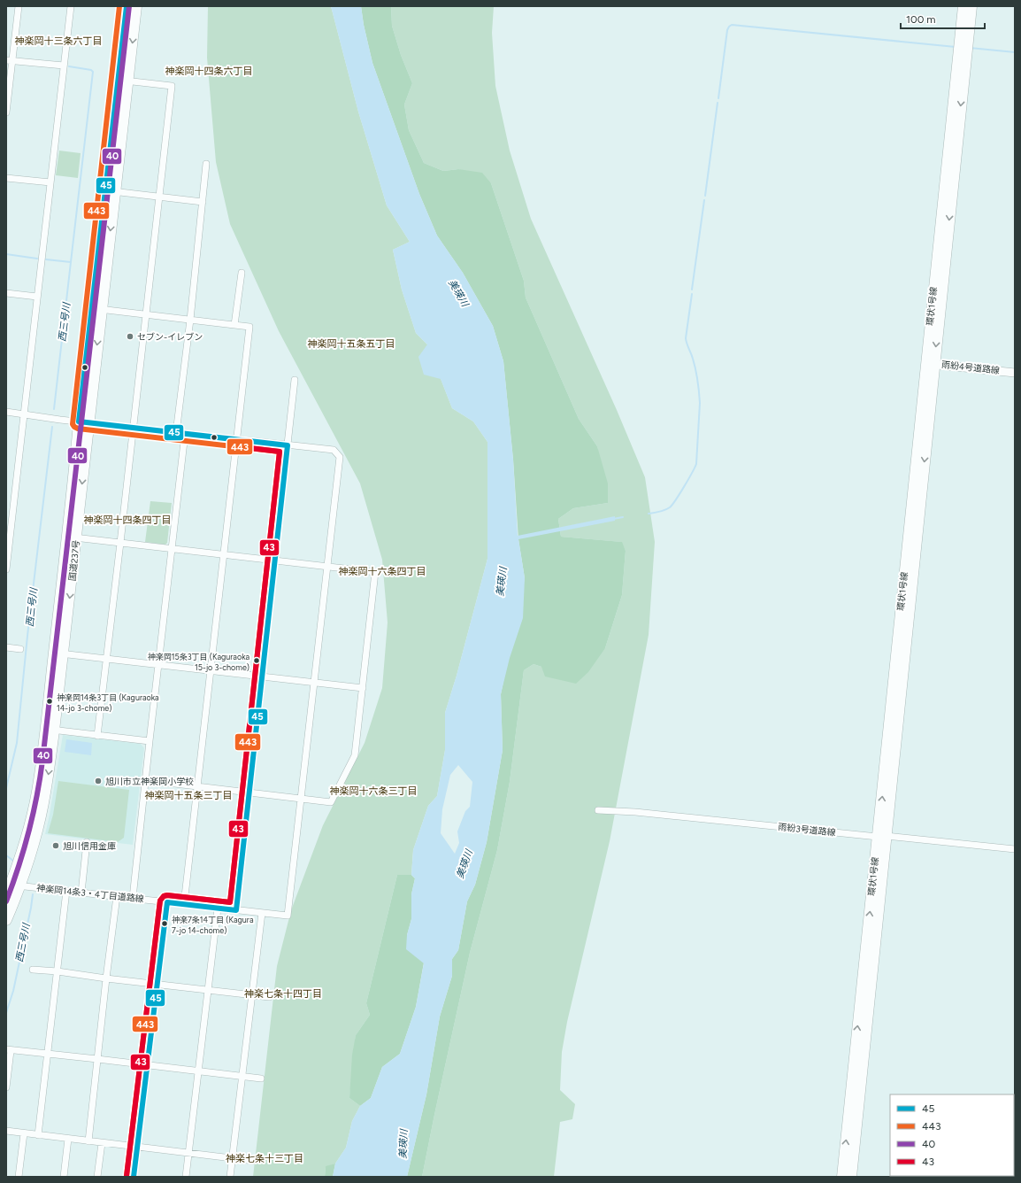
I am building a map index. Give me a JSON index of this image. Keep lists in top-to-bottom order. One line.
{"streets":{"main road":["環状1号線","国道237号"],"street":["雨紛4号道路線","雨紛3号道路線","神楽岡14条3・4丁目道路線"]},"crossings":[["環状1号線","雨紛4号道路線"],["環状1号線","雨紛3号道路線"],["国道237号","神楽岡14条3・4丁目道路線"]],"districts":["神楽岡十三条六丁目","神楽岡十四条六丁目","神楽岡十五条五丁目","神楽岡十四条四丁目","神楽岡十六条四丁目","神楽岡十六条三丁目","神楽岡十五条三丁目","神楽七条十四丁目","神楽七条十三丁目"],"water":["美瑛川","西三号川"],"places":["セブン-イレブン","神楽岡15条3丁目 (Kaguraoka 15-jo 3-chome)","神楽岡14条3丁目 (Kaguraoka 14-jo 3-chome)","旭川市立神楽岡小学校","旭川信用金庫","神楽7条14丁目 (Kagura 7-jo 14-chome)"],"lines":["transit line 45","transit line 443","transit line 40","transit line 43"],"legend":["45","443","40","43"],"scale_bar":"100 m"}
